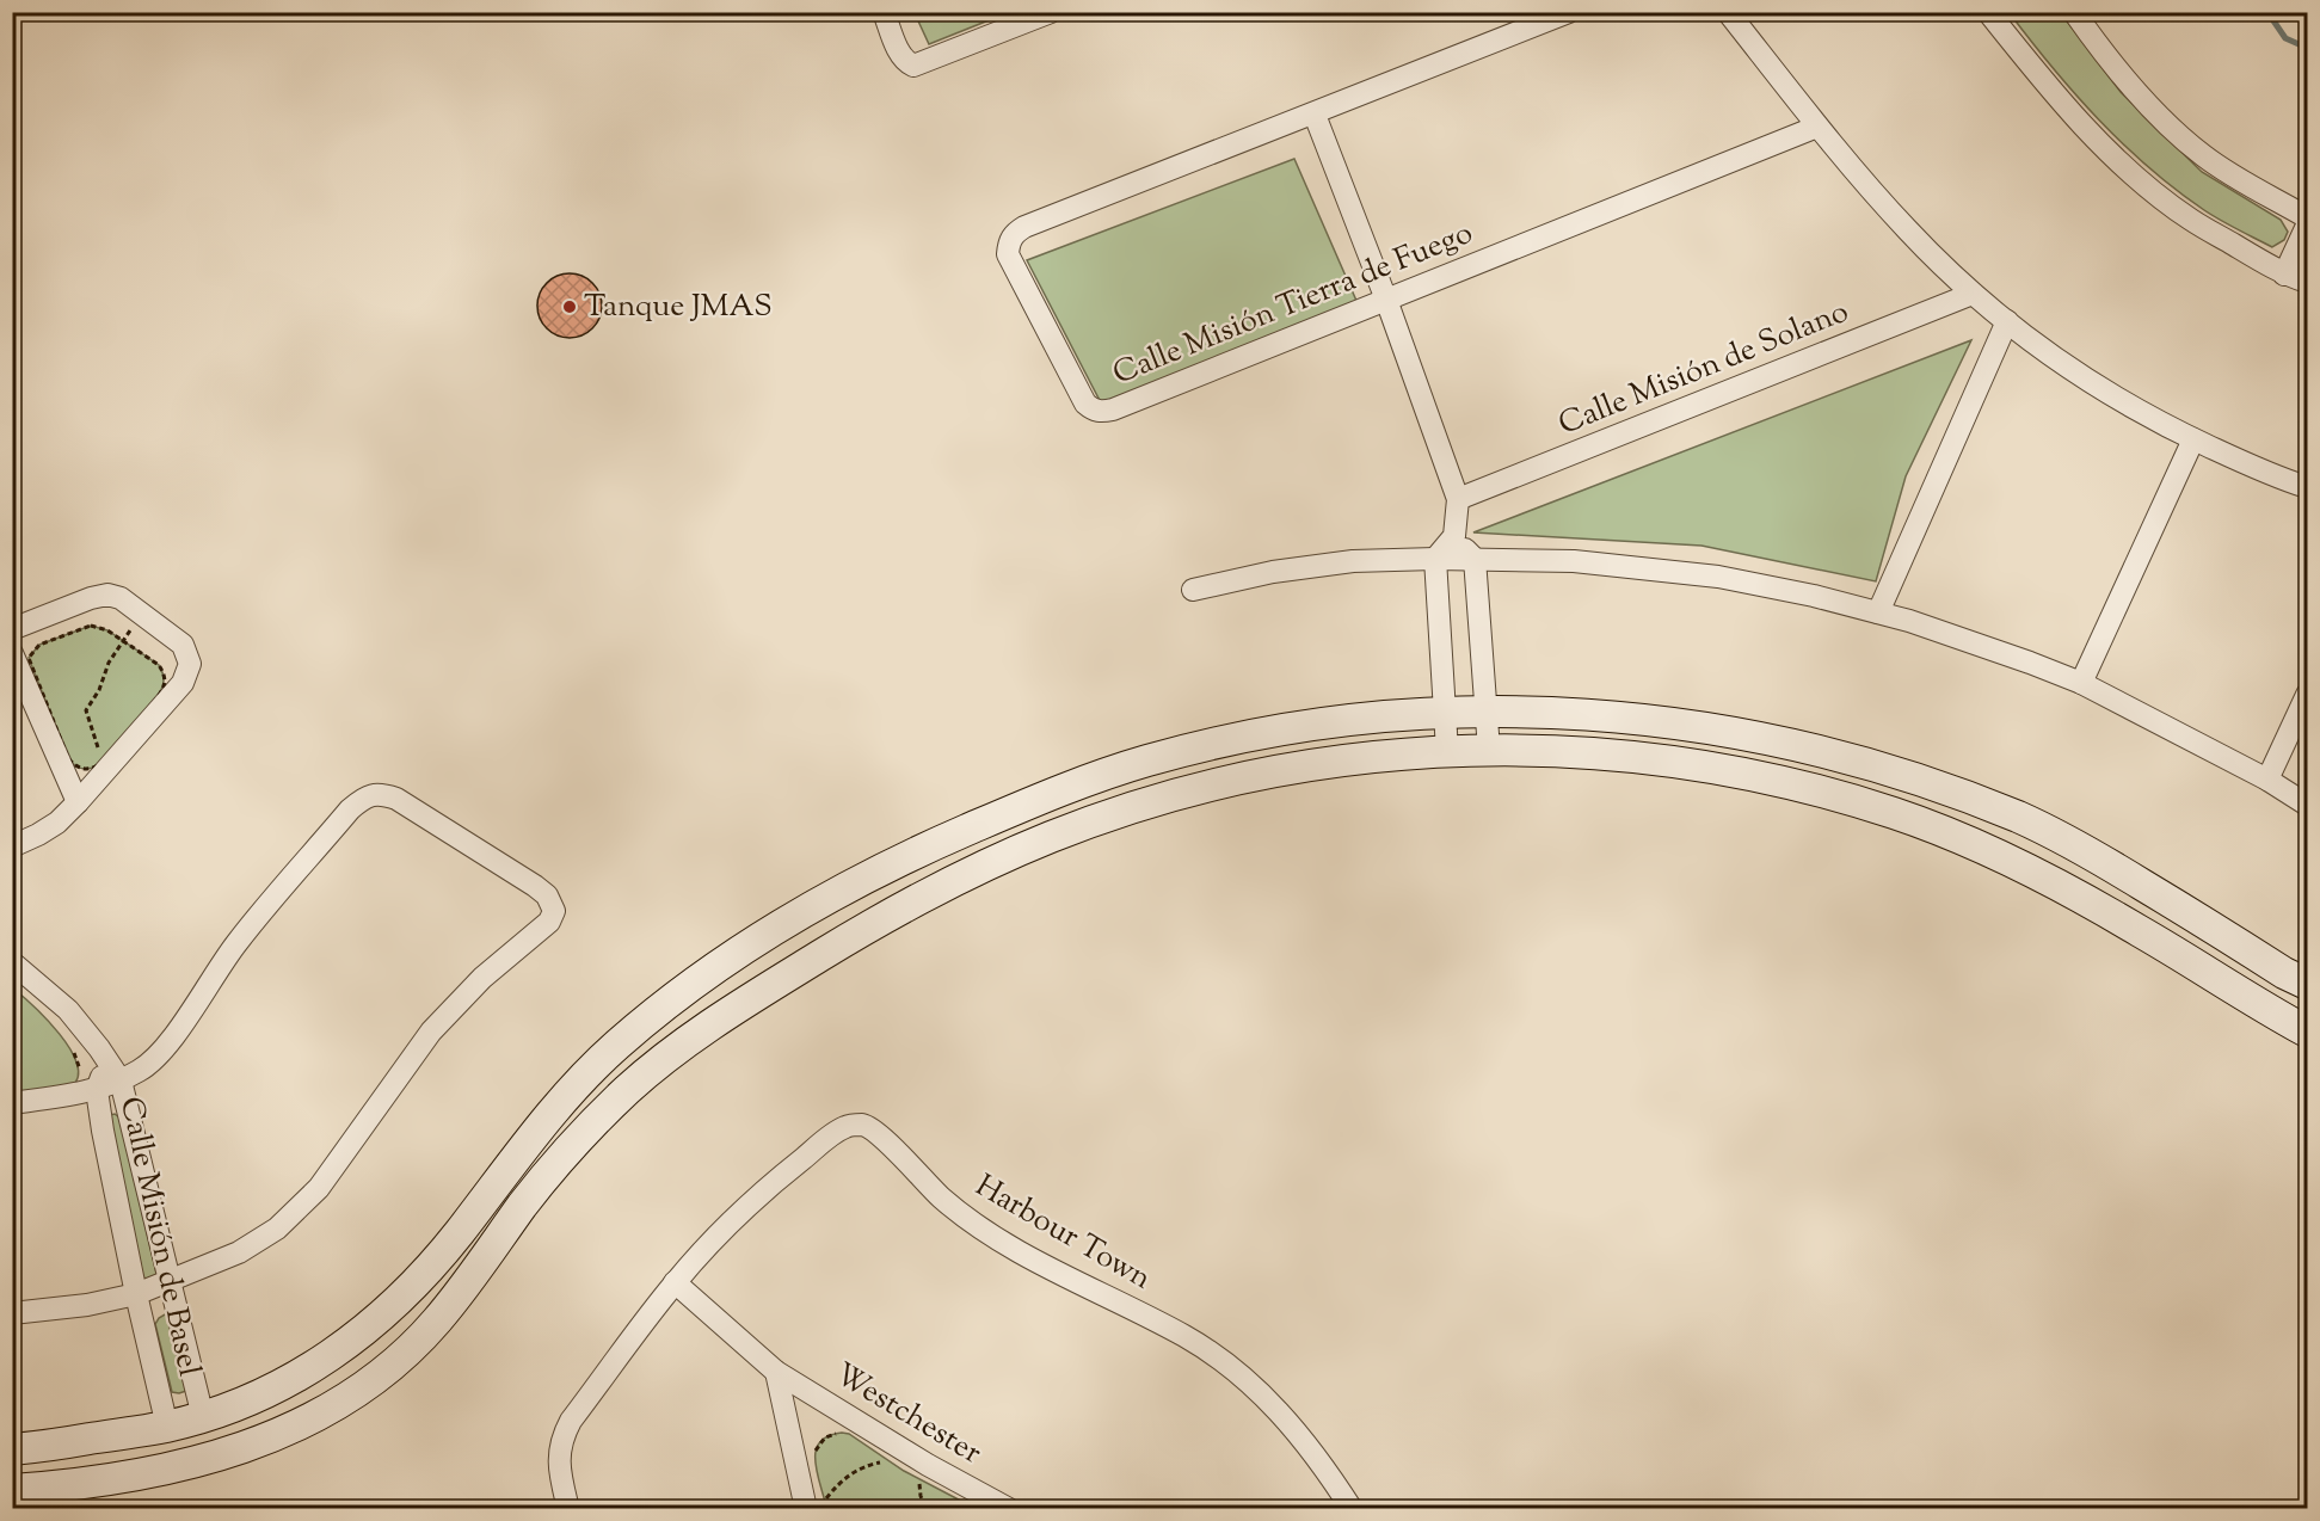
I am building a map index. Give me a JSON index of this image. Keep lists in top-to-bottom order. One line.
{"streets":{"street":["Calle Misión Tierra de Fuego","Calle Misión de Solano","Harbour Town","Calle Misión de Basel","Westchester"]},"crossings":[["Harbour Town","Westchester"]],"places":["Tanque JMAS"]}
